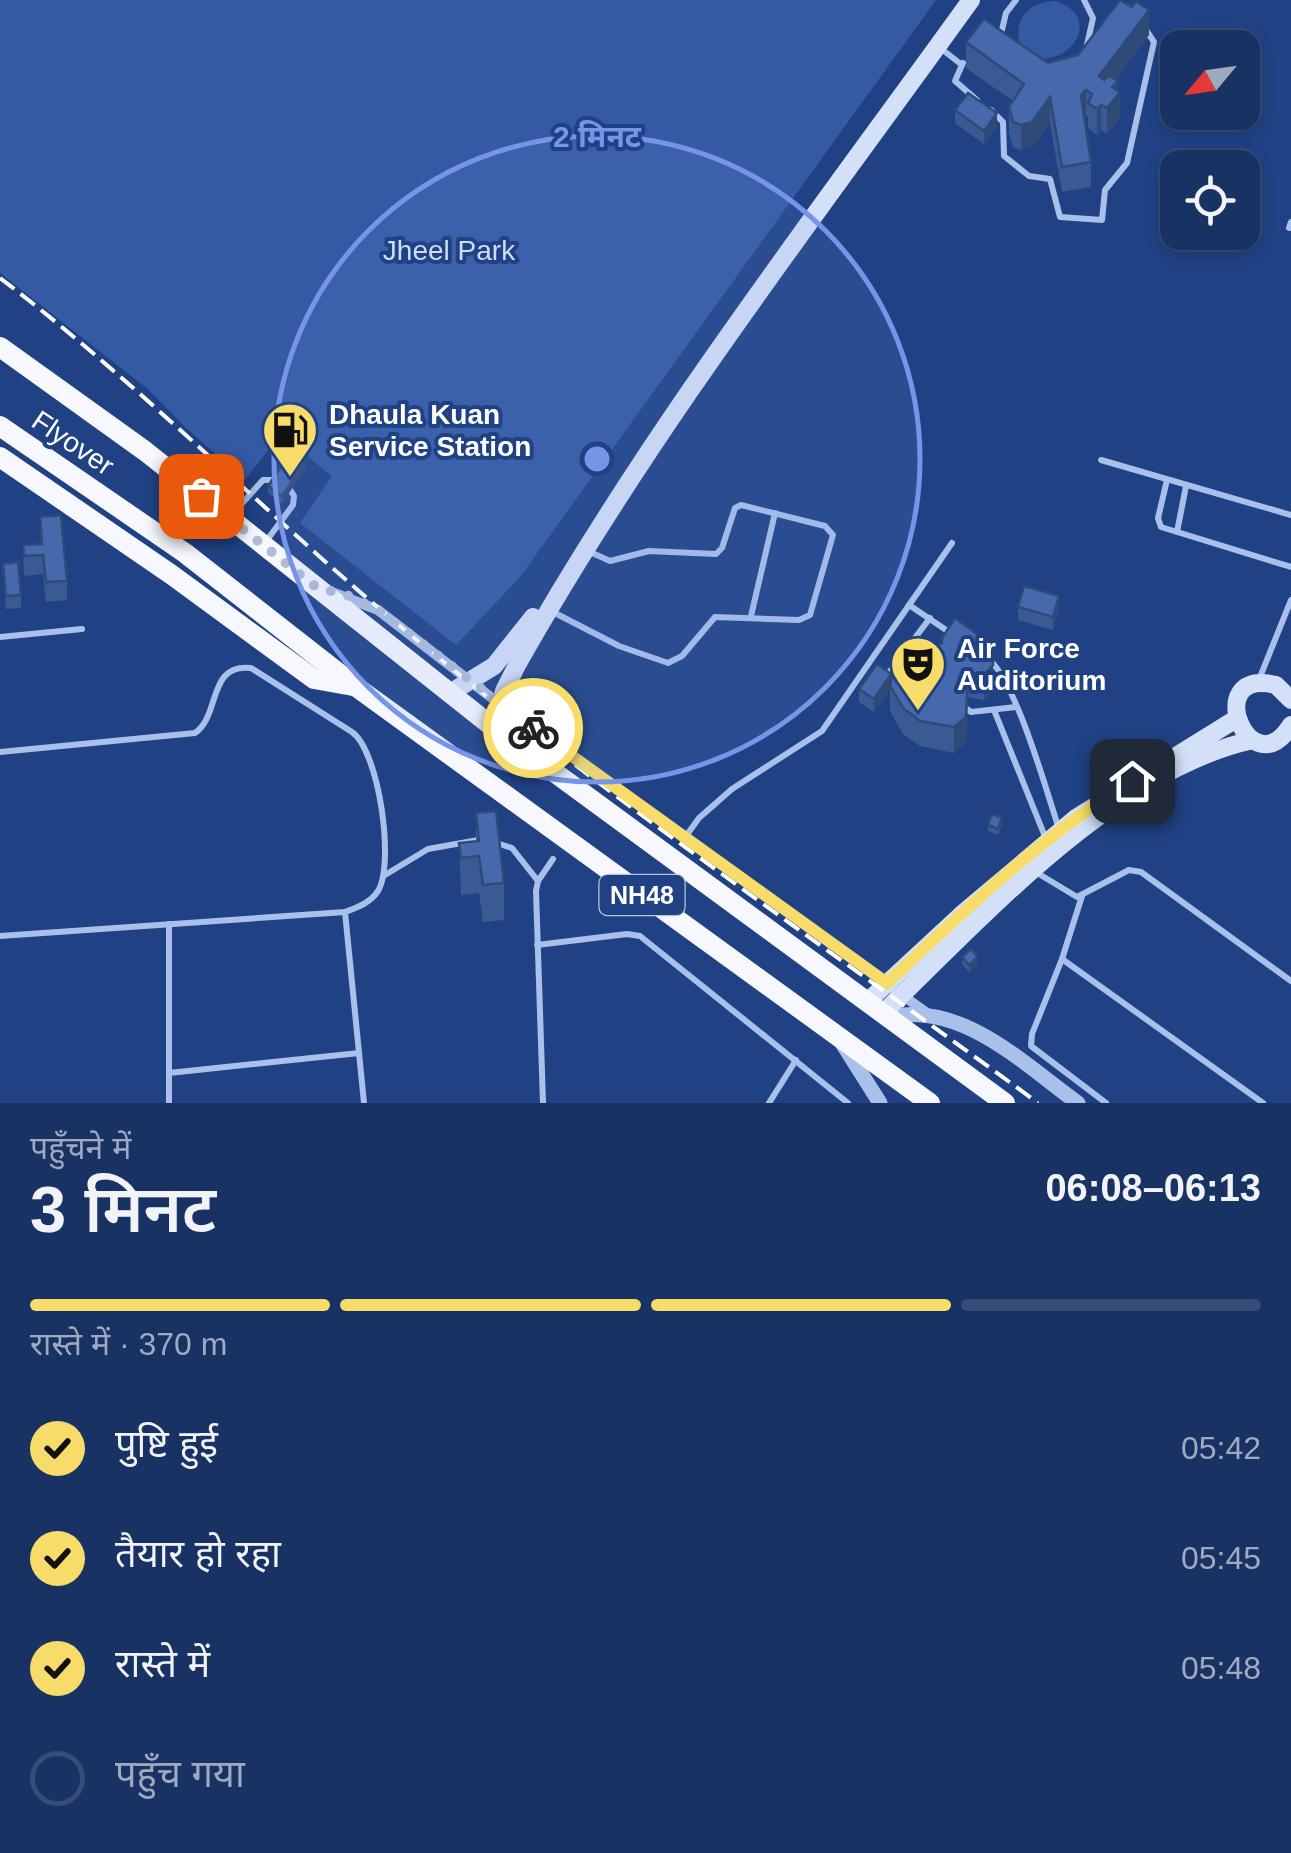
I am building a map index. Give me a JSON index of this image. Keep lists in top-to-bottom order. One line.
{"streets":{"highway":["Flyover","NH48"]},"crossings":[["Flyover","NH48"]],"parks":["Jheel Park"],"places":{"fuel station":["Dhaula Kuan Service Station"],"theatre":["Air Force Auditorium"]},"north":"bottom left","page":{"heading":["3 मिनट","पहुँचने में","06:08–06:13"],"bar":"रास्ते में · 370 m","list":[["पुष्टि हुई","05:42"],["तैयार हो रहा","05:45"],["रास्ते में","05:48"],"पहुँच गया"]},"rings":["2 मिनट"]}
